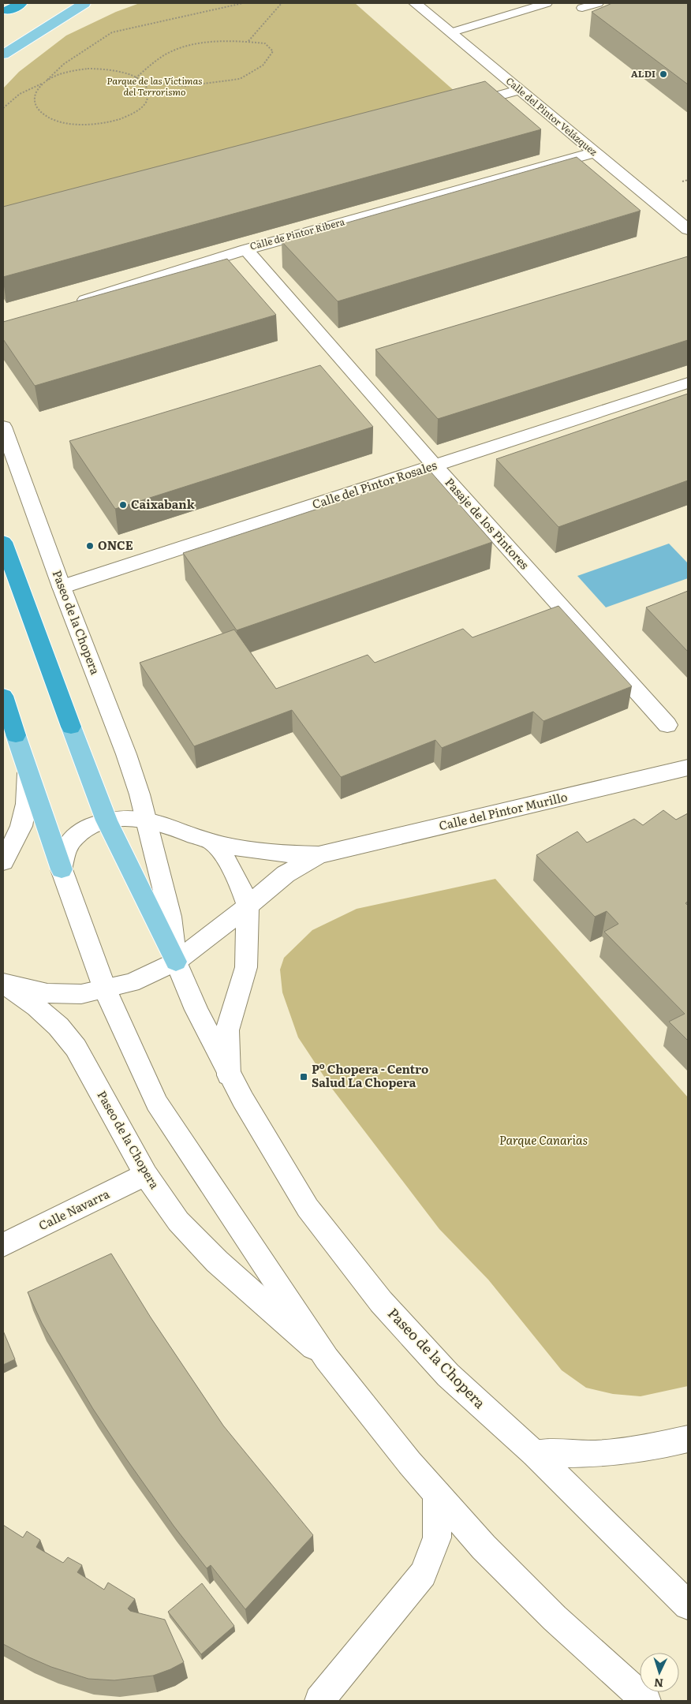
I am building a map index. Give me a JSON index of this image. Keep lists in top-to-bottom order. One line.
{"streets":{"main road":["Paseo de la Chopera"],"street":["Calle del Pintor Velázquez","Calle de Pintor Ribera","Calle del Pintor Rosales","Pasaje de los Pintores","Calle del Pintor Murillo","Calle Navarra"]},"crossings":[["Calle del Pintor Velázquez","Calle de Pintor Ribera"],["Calle de Pintor Ribera","Pasaje de los Pintores"],["Calle del Pintor Rosales","Pasaje de los Pintores"],["Calle del Pintor Rosales","Paseo de la Chopera"],["Paseo de la Chopera","Calle Navarra"]],"parks":["Parque de las Víctimas del Terrorismo","Parque Canarias"],"places":{"other":["ALDI","Caixabank","ONCE"],"transit":["Pº Chopera - Centro Salud La Chopera"]},"north":"bottom"}
